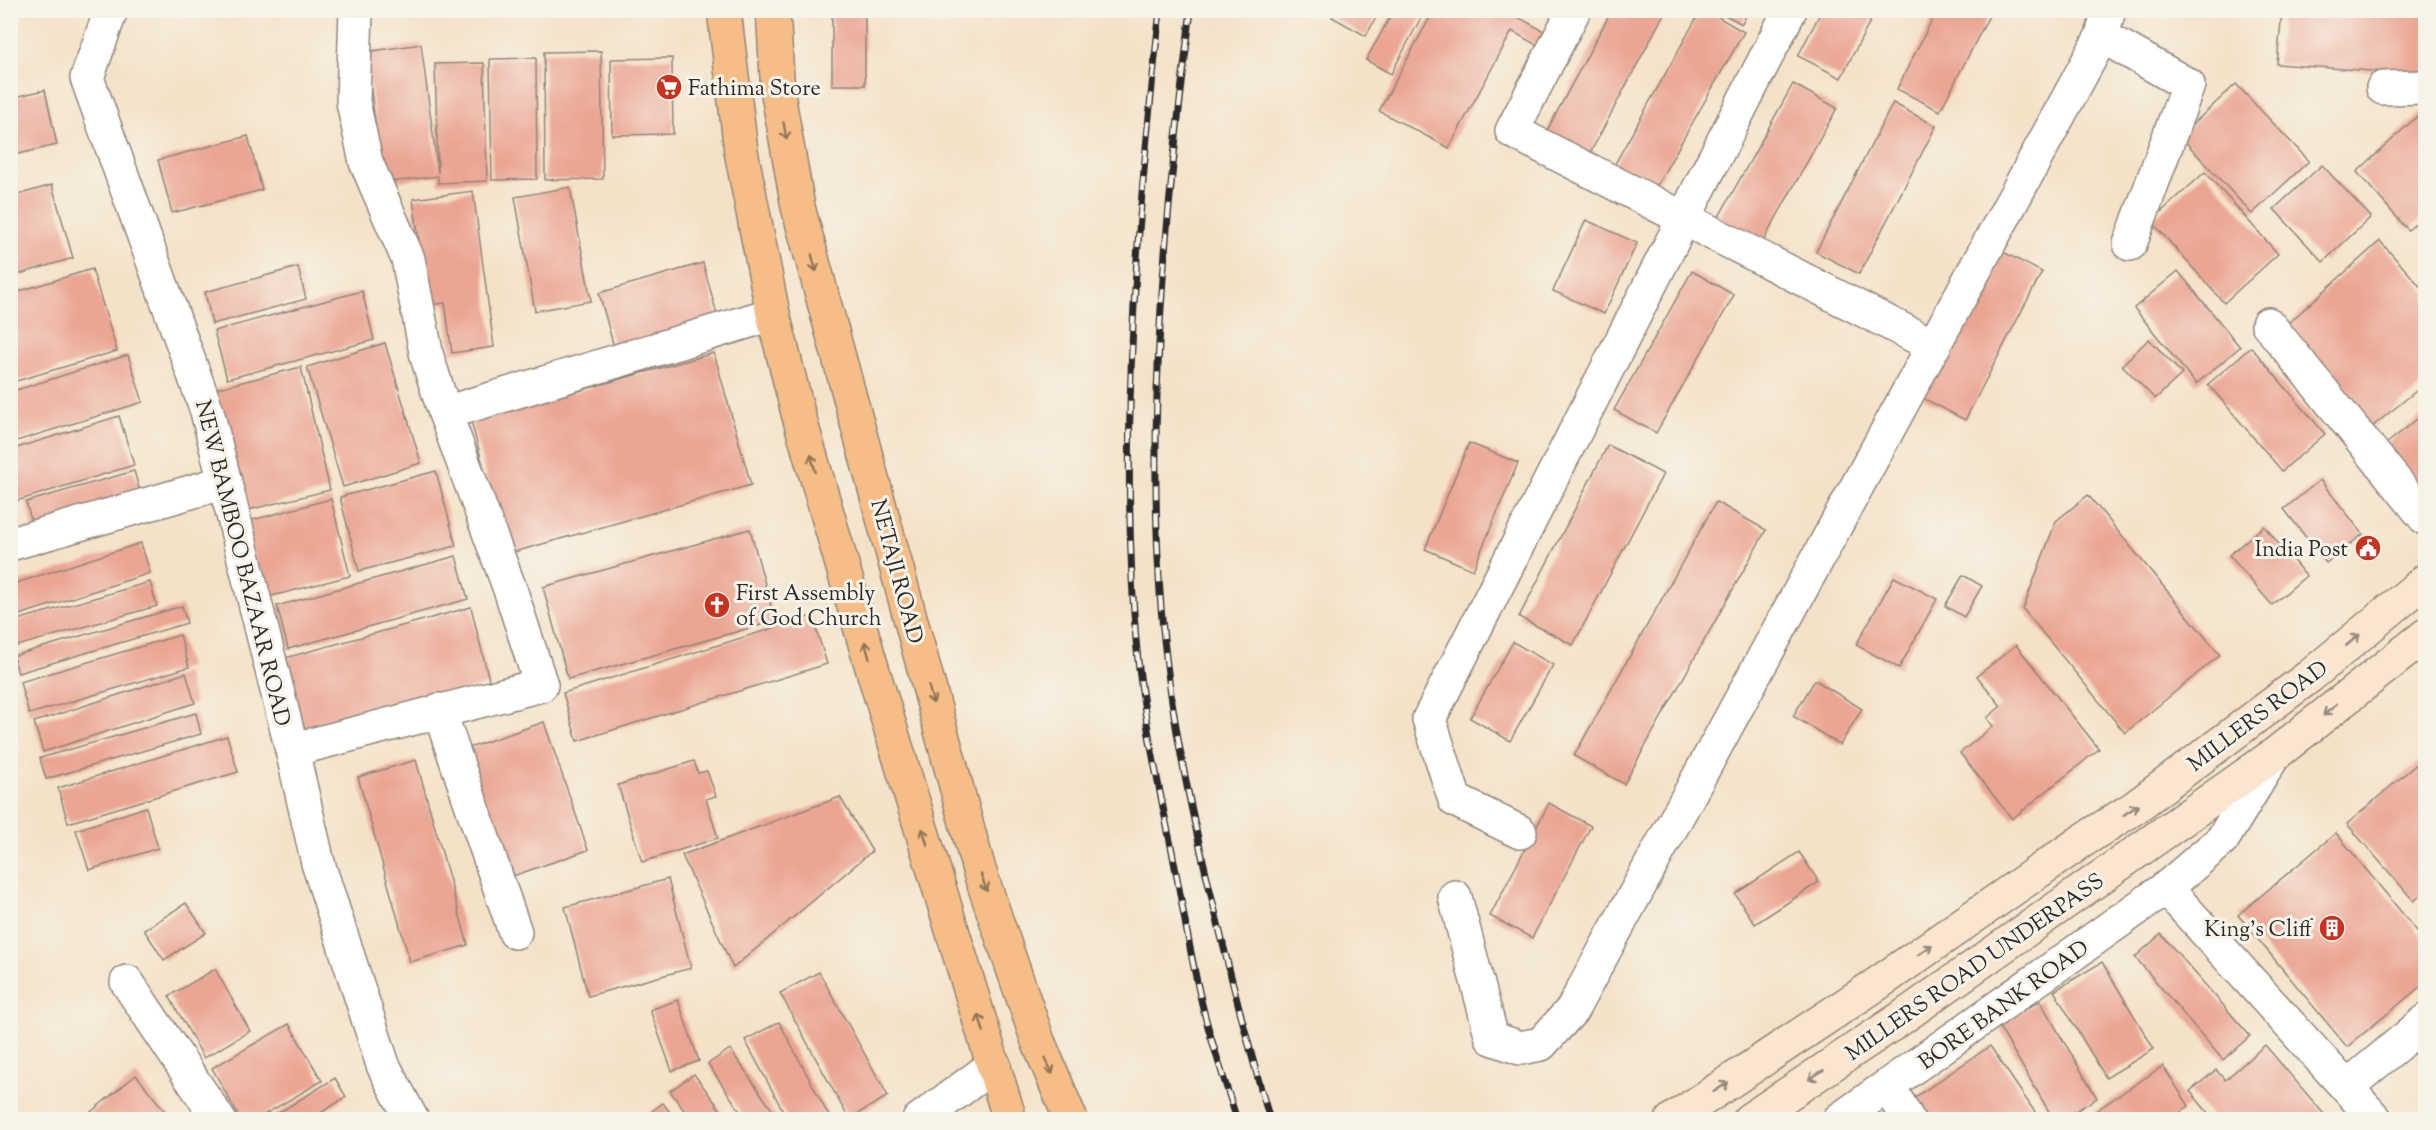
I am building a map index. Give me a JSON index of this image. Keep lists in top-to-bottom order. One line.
{"streets":{"main road":["NETAJI ROAD","MILLERS ROAD","MILLERS ROAD UNDERPASS"],"street":["NEW BAMBOO BAZAAR ROAD","BORE BANK ROAD"]},"crossings":[["MILLERS ROAD","MILLERS ROAD UNDERPASS"],["MILLERS ROAD","BORE BANK ROAD"]],"places":{"supermarket":["Fathima Store"],"public building":["India Post"],"church":["First Assembly of God Church"],"building":["King's Cliff"]}}
